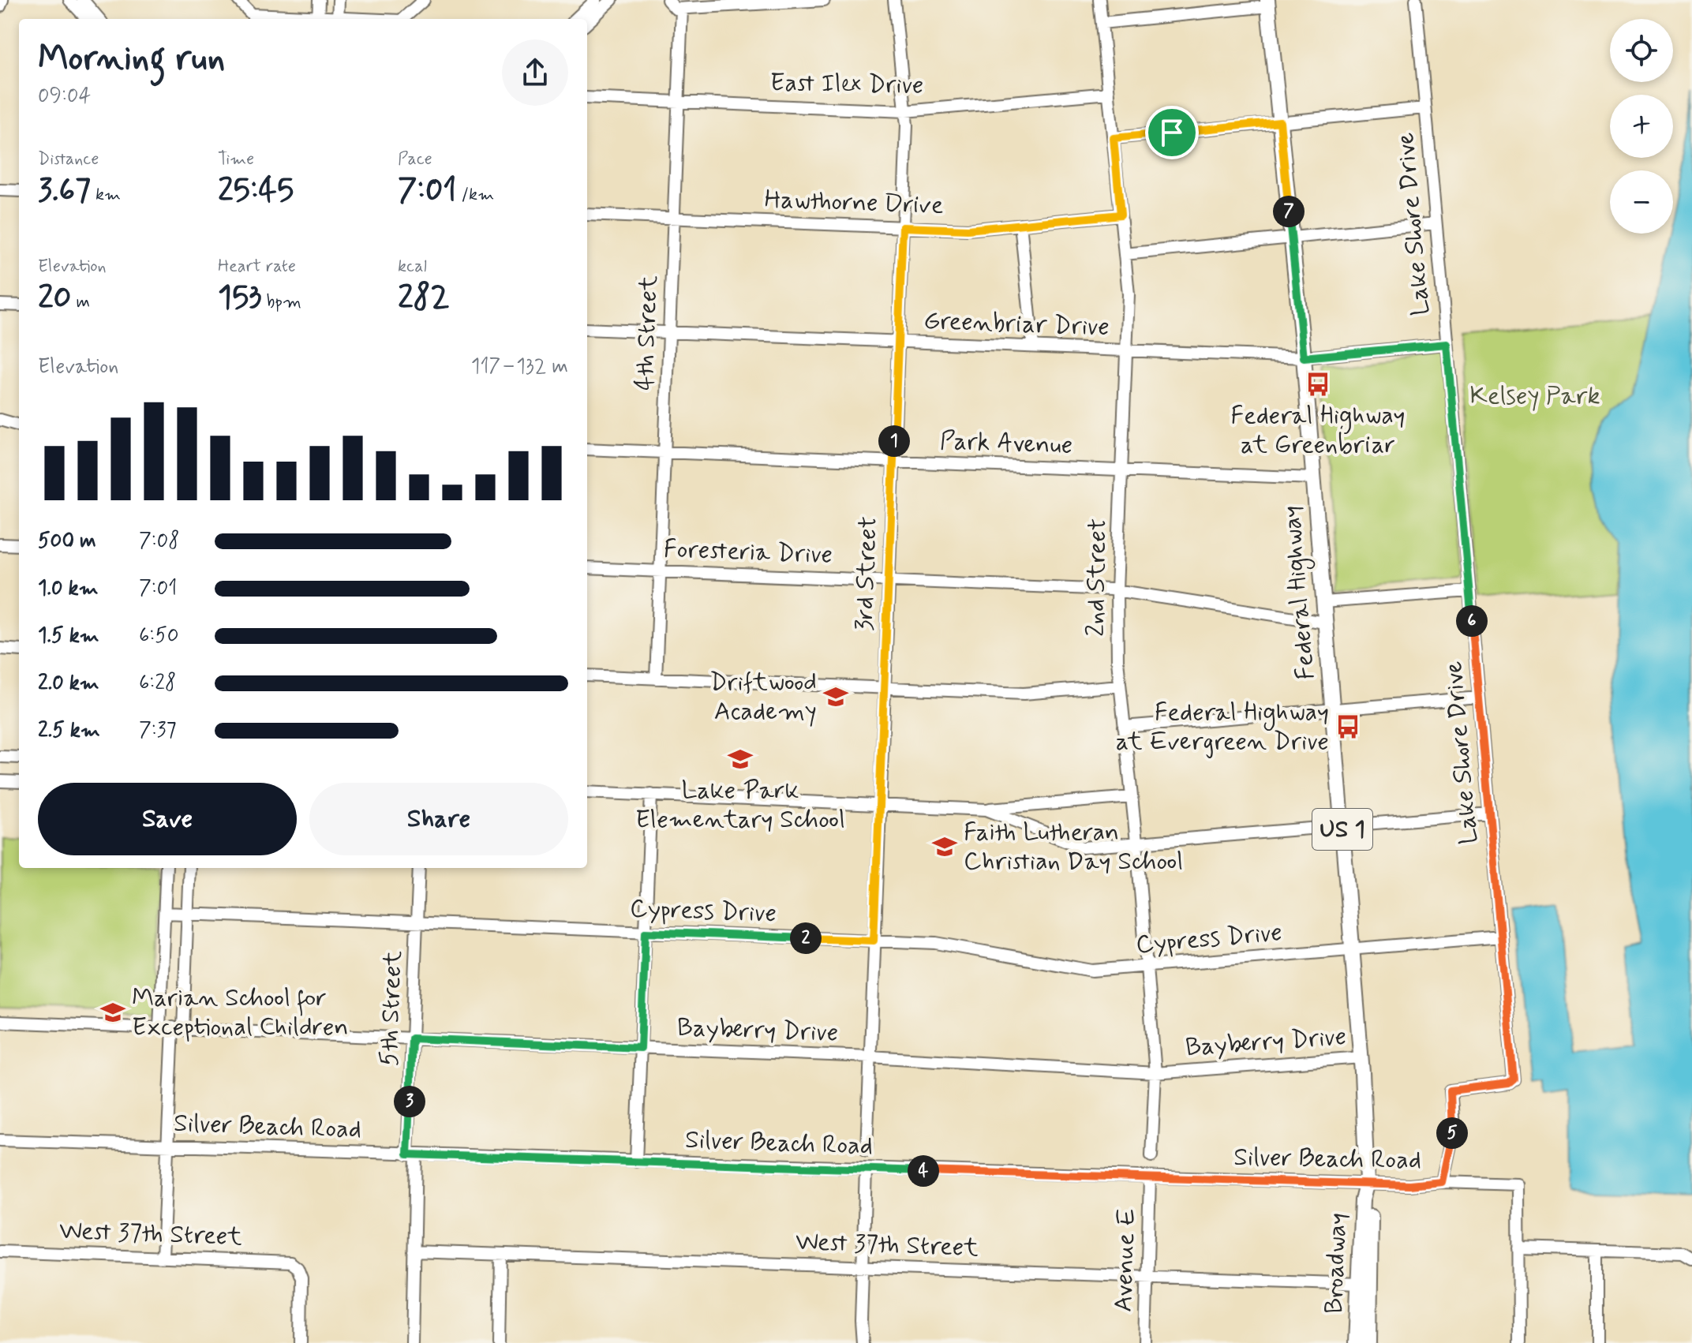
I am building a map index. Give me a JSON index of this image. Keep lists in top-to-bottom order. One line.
{"streets":{"main road":["Federal Highway","US 1","Broadway"],"street":["East Ilex Drive","Hawthorne Drive","Lake Shore Drive","Greenbriar Drive","4th Street","Park Avenue","Foresteria Drive","3rd Street","2nd Street","Cypress Drive","5th Street","Bayberry Drive","Silver Beach Road","West 37th Street","Avenue E"]},"crossings":[["East Ilex Drive","4th Street"],["East Ilex Drive","3rd Street"],["East Ilex Drive","2nd Street"],["Hawthorne Drive","4th Street"],["Hawthorne Drive","3rd Street"],["Hawthorne Drive","2nd Street"],["Lake Shore Drive","Greenbriar Drive"],["Lake Shore Drive","Cypress Drive"],["Lake Shore Drive","Silver Beach Road"],["Greenbriar Drive","4th Street"],["Greenbriar Drive","3rd Street"],["Greenbriar Drive","2nd Street"],["Greenbriar Drive","Federal Highway"],["4th Street","Park Avenue"],["4th Street","Foresteria Drive"],["Park Avenue","3rd Street"],["Park Avenue","2nd Street"],["Park Avenue","Federal Highway"],["Foresteria Drive","3rd Street"],["Foresteria Drive","2nd Street"],["Foresteria Drive","Federal Highway"],["3rd Street","Cypress Drive"],["3rd Street","Bayberry Drive"],["2nd Street","Cypress Drive"],["2nd Street","Bayberry Drive"],["Federal Highway","Cypress Drive"],["Federal Highway","Bayberry Drive"],["Federal Highway","Silver Beach Road"],["Federal Highway","Broadway"],["Cypress Drive","5th Street"],["5th Street","Bayberry Drive"],["5th Street","Silver Beach Road"],["5th Street","West 37th Street"],["Silver Beach Road","Avenue E"],["Silver Beach Road","Broadway"],["West 37th Street","Avenue E"],["West 37th Street","Broadway"]],"parks":["Kelsey Park"],"places":{"bus stop":["Federal Highway at Greenbriar","Federal Highway at Evergreen Drive"],"school or university":["Driftwood Academy","Lake Park Elementary School","Faith Lutheran Christian Day School","Marian School for Exceptional Children"]},"page":{"map_buttons":["+","−"],"heading":["Morning run","09:04"],"stats":[["Distance","3.67 km"],["Time","25:45"],["Pace","7:01 /km"],["Elevation","20 m"],["Heart rate","153 bpm"],["kcal","282"]],"pins":["7","1","6","2","3","5","4"],"chart":["Elevation","117–132 m"],"list":[{"name":"500 m","note":"7:08"},{"name":"1.0 km","note":"7:01"},{"name":"1.5 km","note":"6:50"},{"name":"2.0 km","note":"6:28"},{"name":"2.5 km","note":"7:37"}],"buttons":["Save","Share"]}}
